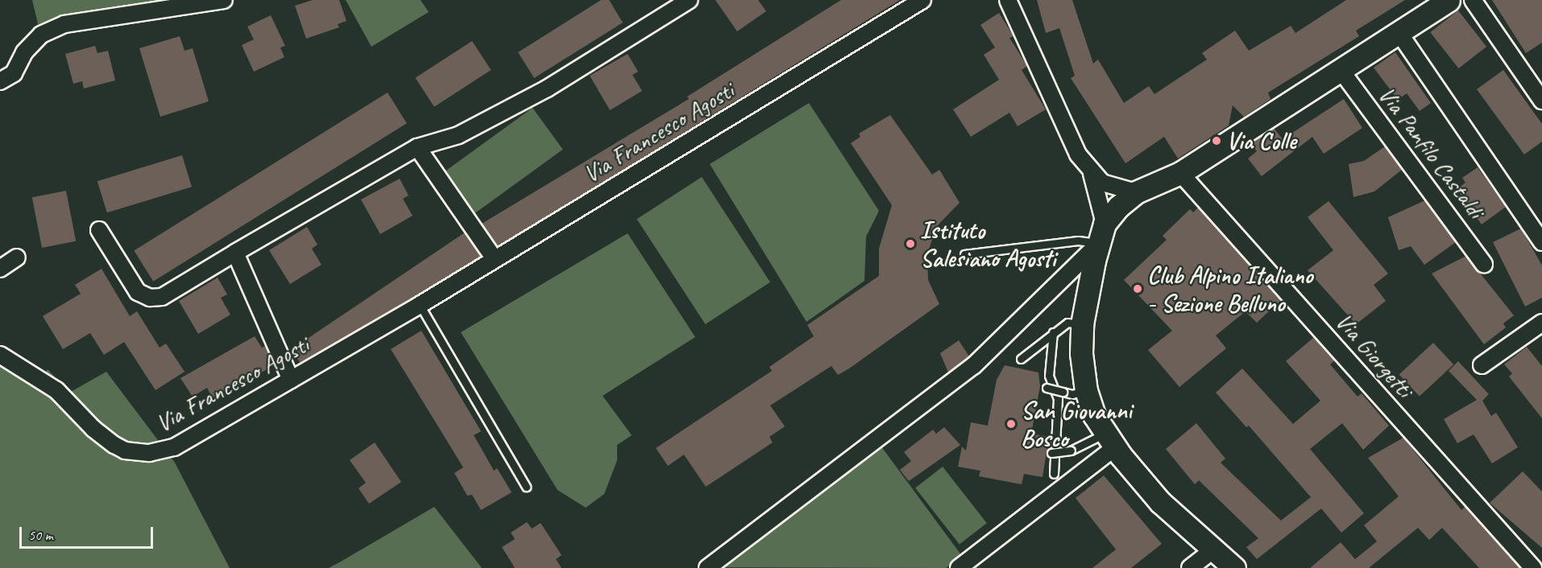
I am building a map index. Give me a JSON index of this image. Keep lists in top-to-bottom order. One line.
{"streets":{"street":["Via Francesco Agosti","Via Panfilo Castaldi","Via Giorgetti"]},"places":["Via Colle","Istituto Salesiano Agosti","Club Alpino Italiano - Sezione Belluno","San Giovanni Bosco"],"scale_bar":"50 m"}
